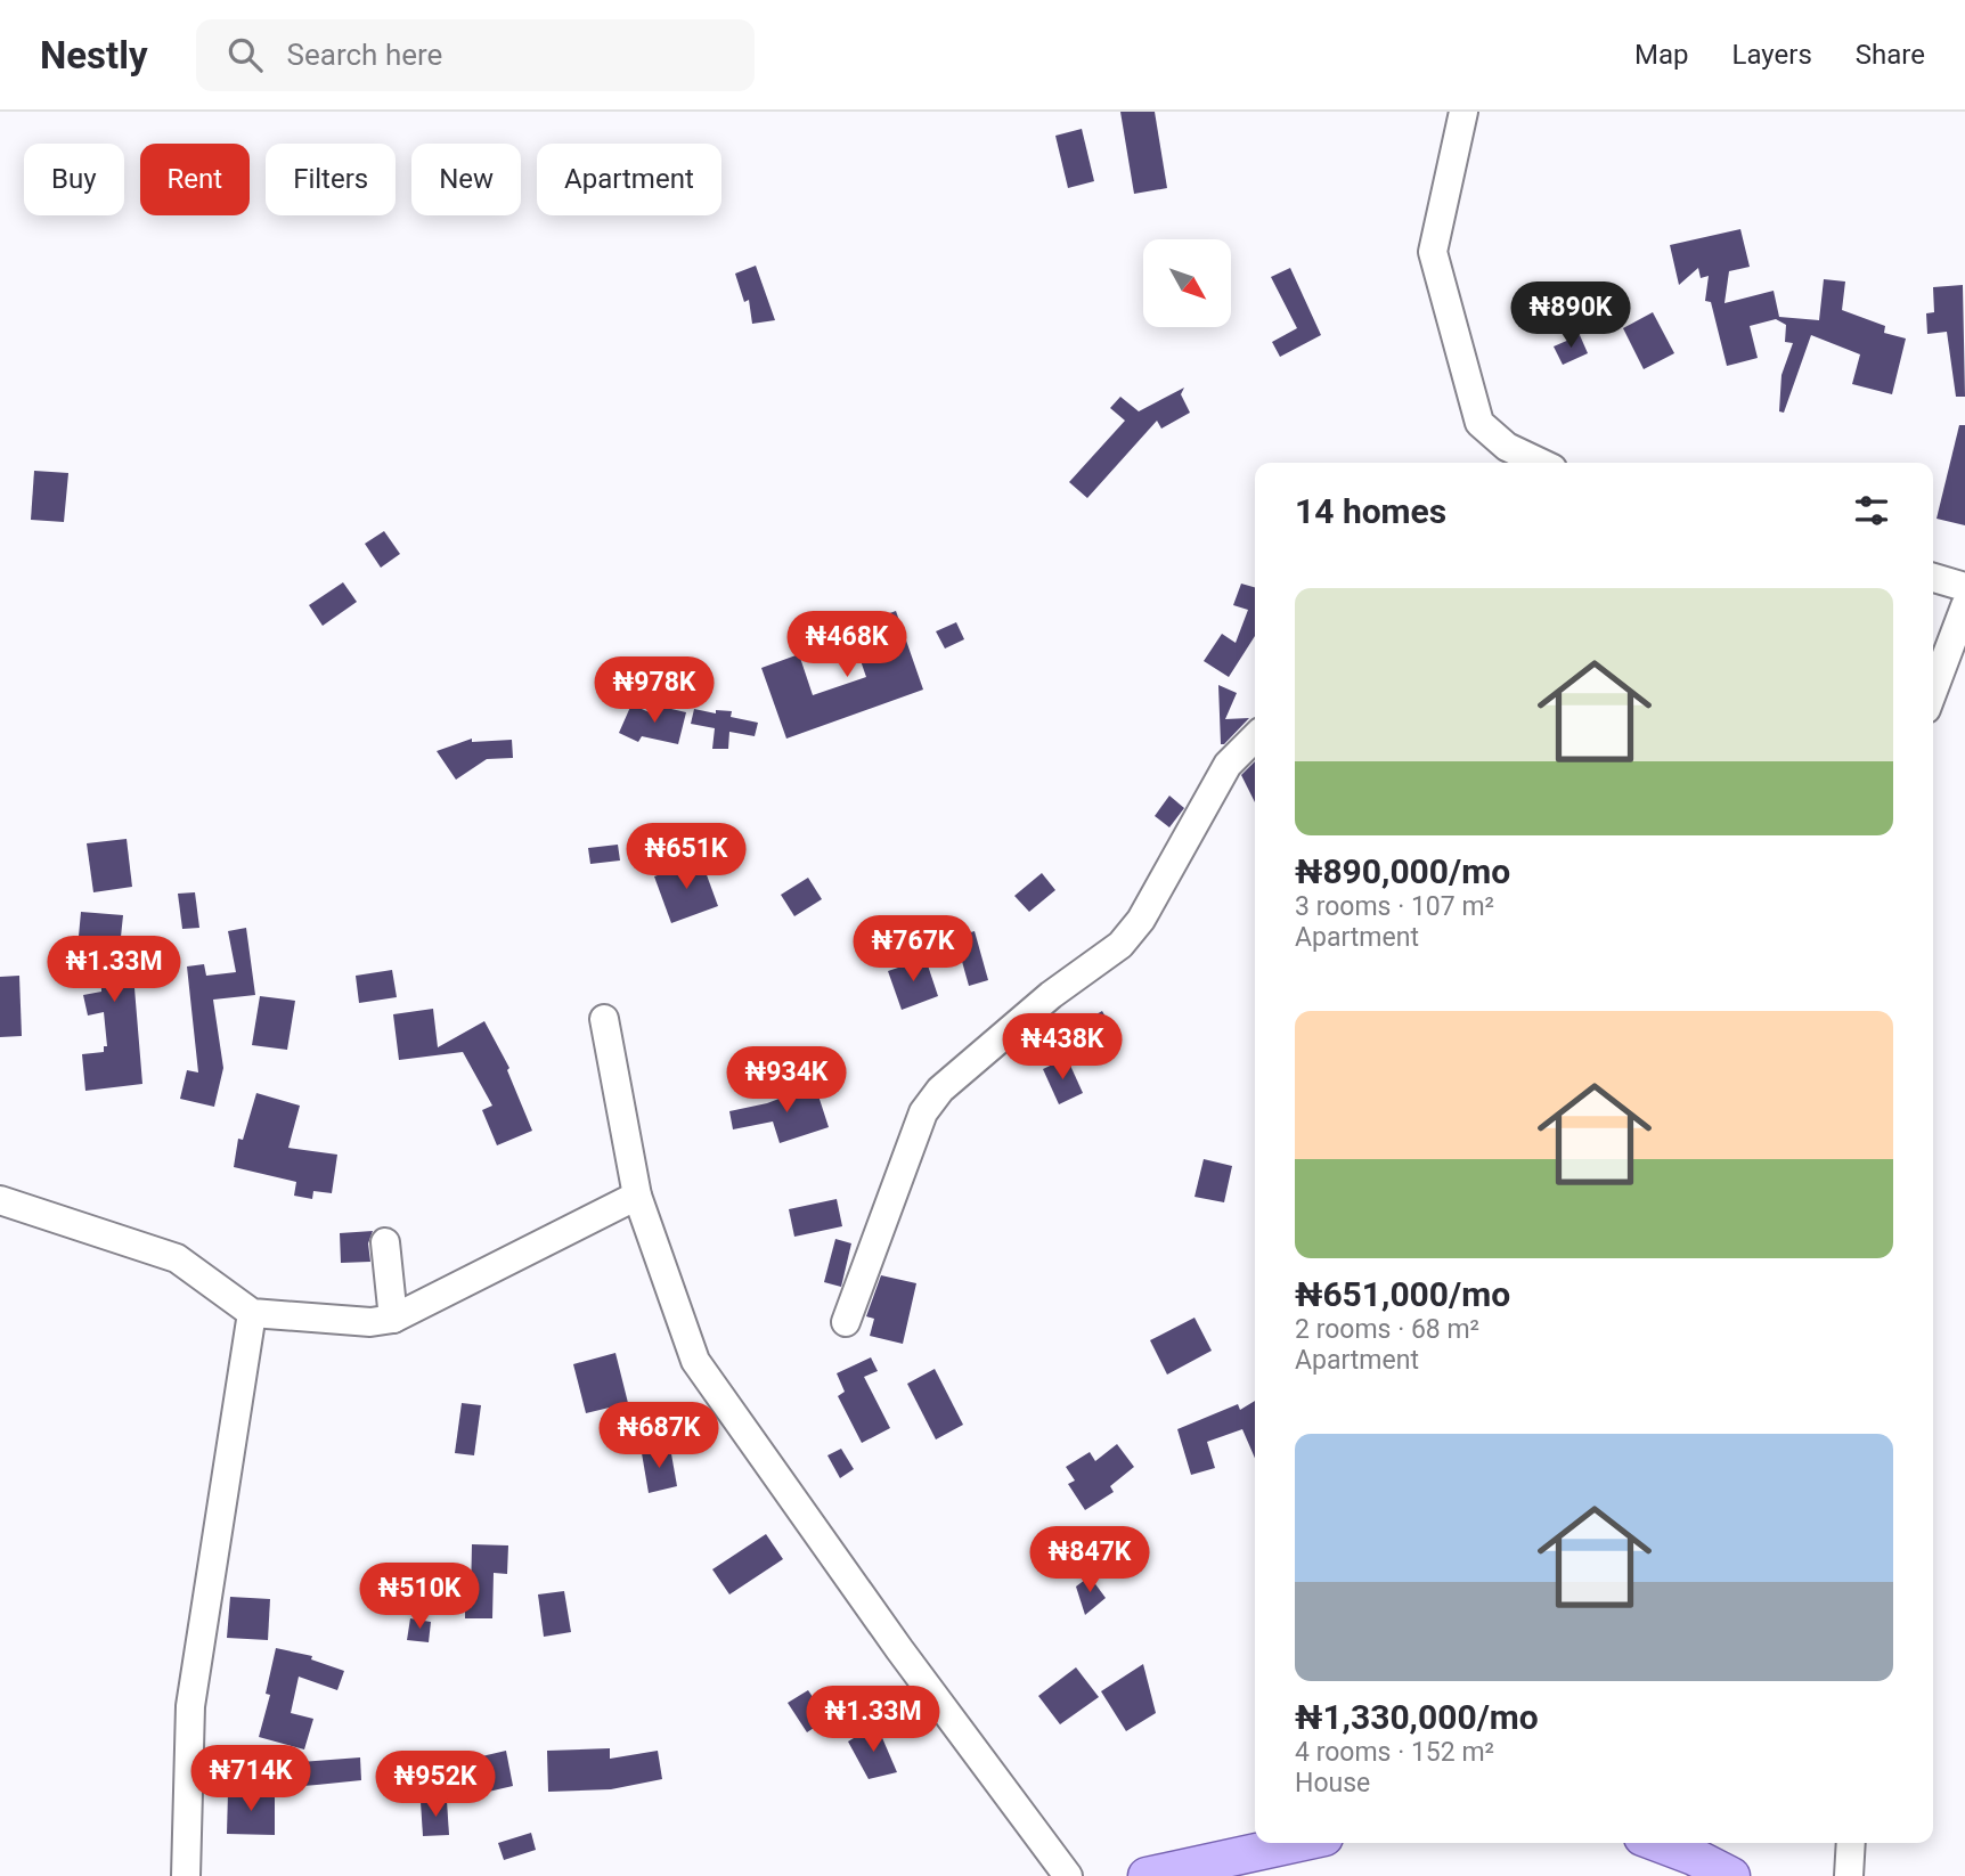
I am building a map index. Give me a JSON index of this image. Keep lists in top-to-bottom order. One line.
{"north":"bottom right","page":{"header":"Nestly","search":"Search here","nav":["Map","Layers","Share"],"chip":["Buy","Rent","Filters","New","Apartment"],"price":["₦890K","₦468K","₦978K","₦651K","₦767K","₦1.33M","₦438K","₦934K","₦687K","₦847K","₦510K","₦1.33M","₦714K","₦952K"],"heading":"14 homes","list":[{"name":"₦890,000/mo","note":"3 rooms · 107 m² · Apartment"},{"name":"₦651,000/mo","note":"2 rooms · 68 m² · Apartment"},{"name":"₦1,330,000/mo","note":"4 rooms · 152 m² · House"}]}}
